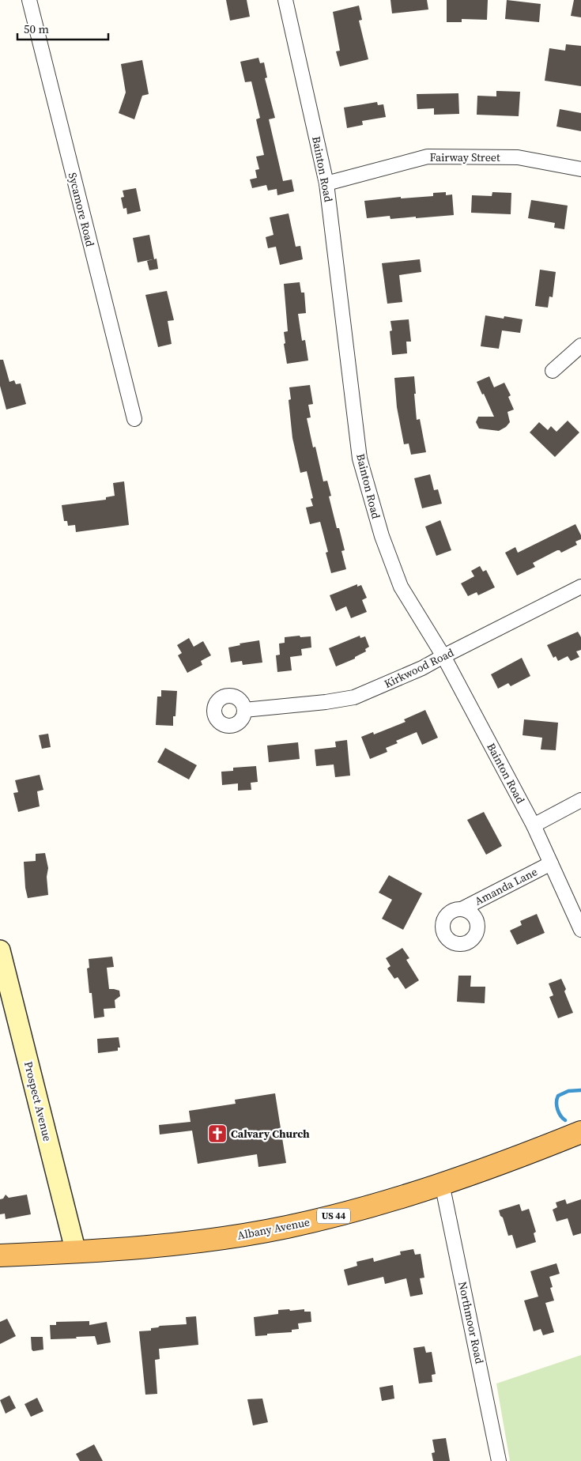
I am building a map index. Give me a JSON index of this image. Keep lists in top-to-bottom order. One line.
{"streets":{"highway":["US 44","Albany Avenue"],"main road":["Prospect Avenue"],"street":["Fairway Street","Bainton Road","Sycamore Road","Kirkwood Road","Amanda Lane","Northmoor Road"]},"crossings":[["Fairway Street","Bainton Road"],["Bainton Road","Kirkwood Road"],["Bainton Road","Amanda Lane"],["Prospect Avenue","Albany Avenue"],["Albany Avenue","Northmoor Road"]],"places":{"church":["Calvary Church"]},"scale_bar":"50 m"}
